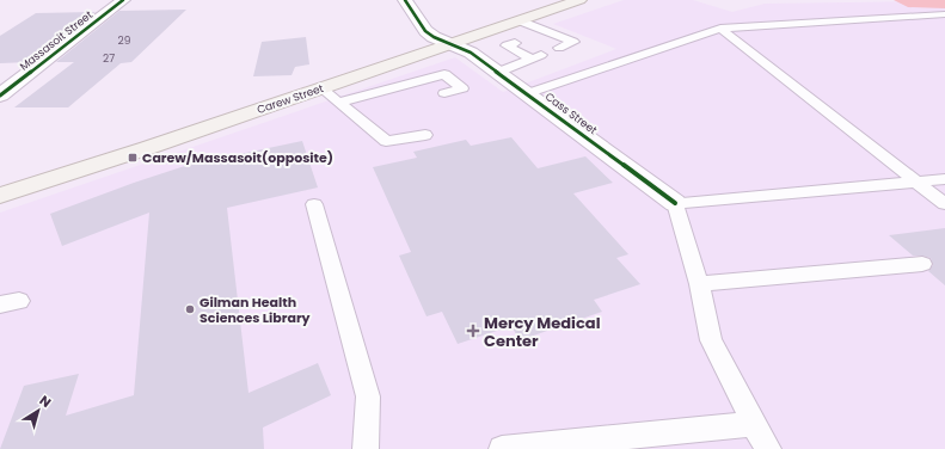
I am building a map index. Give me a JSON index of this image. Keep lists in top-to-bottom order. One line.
{"streets":{"main road":["Carew Street"],"street":["Massasoit Street","Cass Street"]},"crossings":[["Carew Street","Cass Street"]],"places":{"transit":["Carew/Massasoit(opposite)"],"other":["Gilman Health Sciences Library"],"health":["Mercy Medical Center"]},"house_numbers":["29","27"],"north":"top right"}
